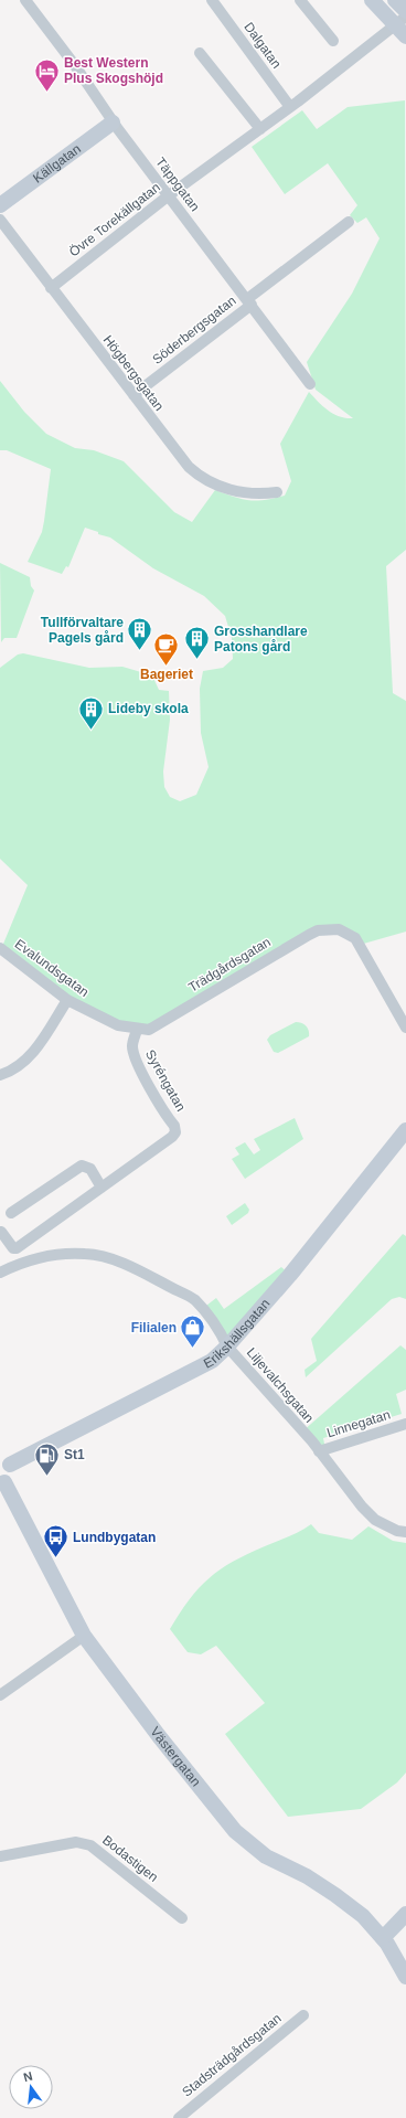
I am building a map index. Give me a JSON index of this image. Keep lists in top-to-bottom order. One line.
{"streets":{"street":["Dalgatan","Källgatan","Täppgatan","Övre Torekällgatan","Söderbergsgatan","Högbergsgatan","Trädgårdsgatan","Evalundsgatan","Syréngatan","Erikshällsgatan","Liljevalchsgatan","Linnegatan","Västergatan","Bodastigen","Stadsträdgårdsgatan"]},"crossings":[["Dalgatan","Övre Torekällgatan"],["Källgatan","Täppgatan"],["Täppgatan","Övre Torekällgatan"],["Täppgatan","Söderbergsgatan"],["Övre Torekällgatan","Högbergsgatan"],["Söderbergsgatan","Högbergsgatan"],["Trädgårdsgatan","Evalundsgatan"],["Trädgårdsgatan","Syréngatan"],["Evalundsgatan","Syréngatan"],["Erikshällsgatan","Liljevalchsgatan"],["Erikshällsgatan","Västergatan"],["Liljevalchsgatan","Linnegatan"]],"places":{"hotel":["Best Western Plus Skogshöjd"],"building":["Tullförvaltare Pagels gård","Grosshandlare Patons gård","Lideby skola"],"cafe":["Bageriet"],"shop":["Filialen"],"fuel station":["St1"],"bus stop":["Lundbygatan"]},"north":"top"}
